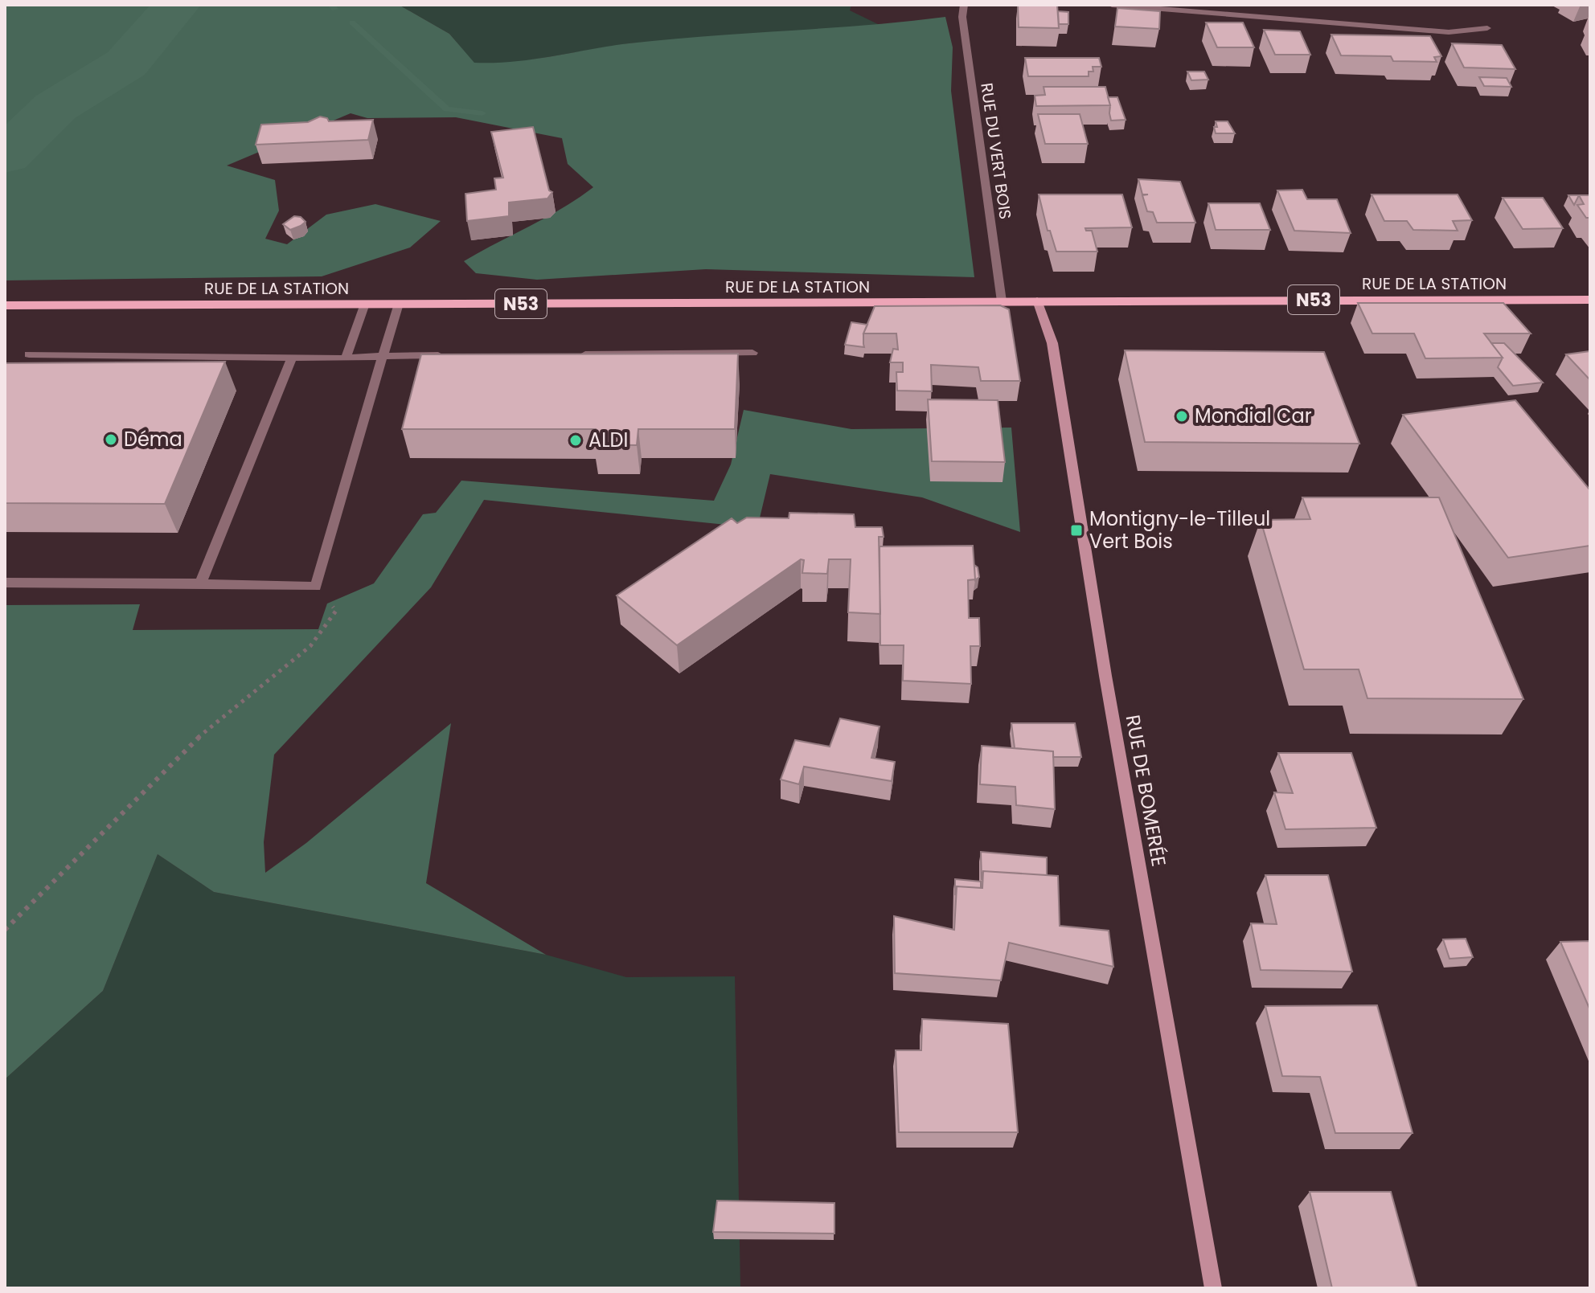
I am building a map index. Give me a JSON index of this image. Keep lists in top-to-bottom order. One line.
{"streets":{"main road":["RUE DE LA STATION","N53","RUE DE BOMERÉE"],"street":["RUE DU VERT BOIS"]},"crossings":[["RUE DU VERT BOIS","RUE DE LA STATION"],["RUE DE LA STATION","RUE DE BOMERÉE"]],"places":{"other":["Mondial Car","Déma","ALDI"],"transit":["Montigny-le-Tilleul Vert Bois"]}}
